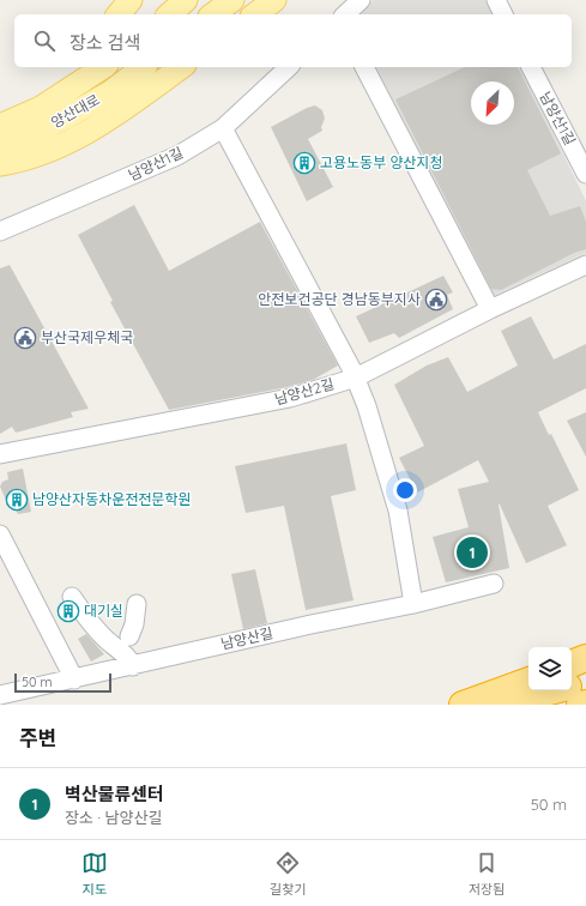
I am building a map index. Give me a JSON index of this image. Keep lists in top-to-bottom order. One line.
{"streets":{"main road":["양산대로"],"street":["남양산1길","남양산2길","남양산길"]},"places":{"building":["고용노동부 양산지청","남양산자동차운전전문학원","대기실"],"public building":["안전보건공단 경남동부지사","부산국제우체국"]},"scale_bar":"50 m","north":"bottom left","page":{"search":"장소 검색","pins":"1","scale":"50 m","heading":"주변","list":[{"mark":"1","name":"벽산물류센터","note":"장소 · 남양산길","value":"50 m"}],"nav":["지도","길찾기","저장됨"]}}
